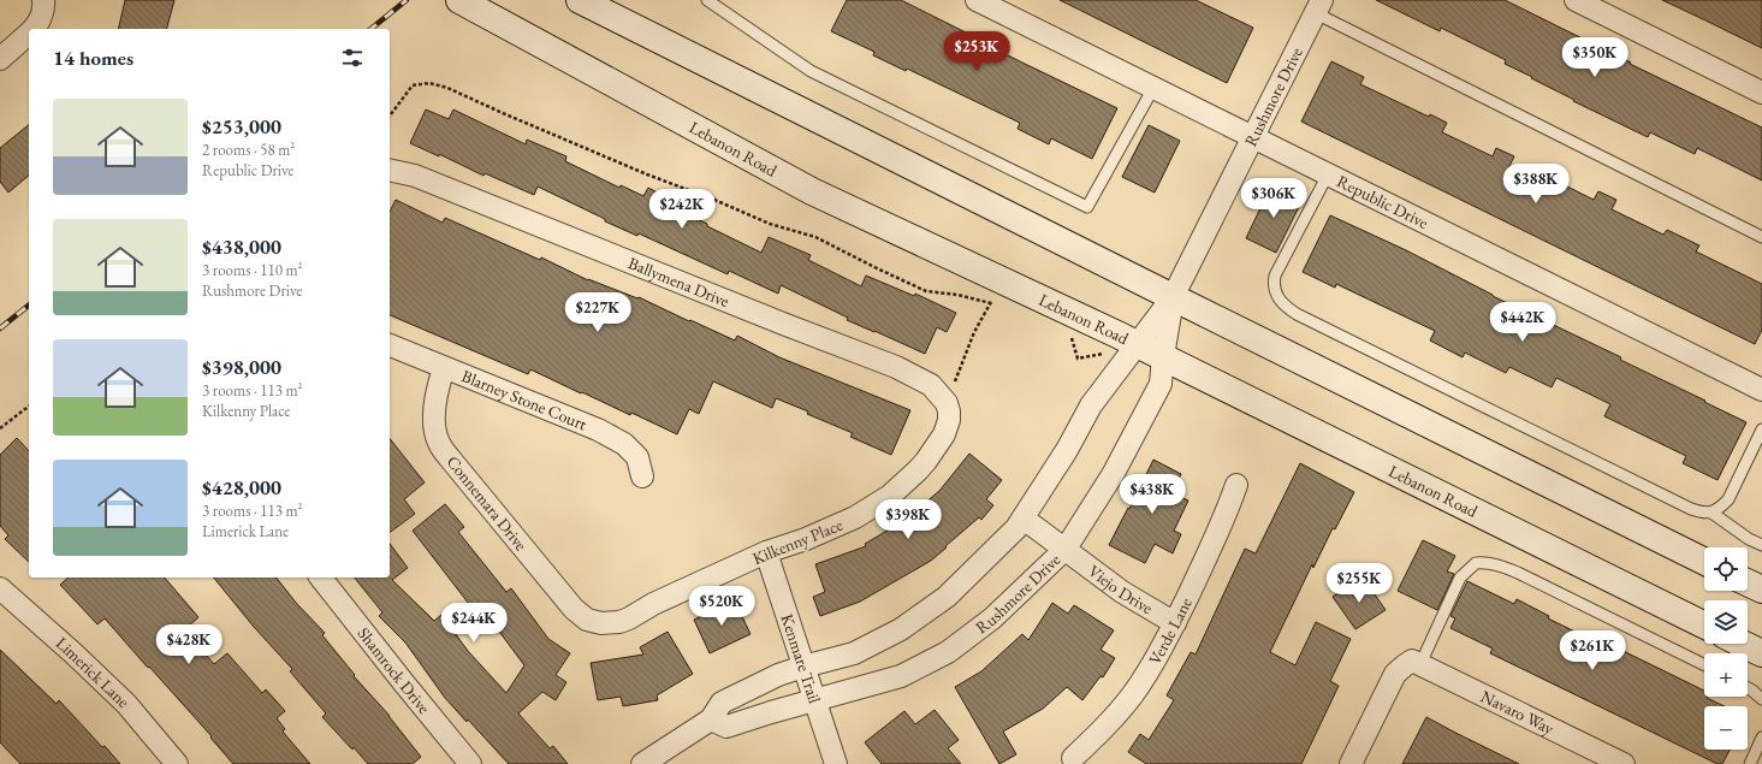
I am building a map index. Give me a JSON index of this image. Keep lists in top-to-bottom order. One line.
{"streets":{"main road":["Lebanon Road"],"street":["Rushmore Drive","Republic Drive","Ballymena Drive","Blarney Stone Court","Connemara Drive","Kilkenny Place","Viejo Drive","Verde Lane","Kenmare Trail","Shamrock Drive","Limerick Lane","Navaro Way"]},"crossings":[["Rushmore Drive","Lebanon Road"],["Rushmore Drive","Republic Drive"],["Rushmore Drive","Viejo Drive"],["Rushmore Drive","Kenmare Trail"],["Ballymena Drive","Kilkenny Place"],["Blarney Stone Court","Connemara Drive"],["Connemara Drive","Kilkenny Place"],["Kilkenny Place","Kenmare Trail"],["Viejo Drive","Verde Lane"]],"page":{"heading":"14 homes","price":["$253K","$350K","$388K","$306K","$242K","$227K","$442K","$438K","$398K","$255K","$520K","$244K","$428K","$261K"],"list":[{"name":"$253,000","note":"2 rooms · 58 m² · Republic Drive"},{"name":"$438,000","note":"3 rooms · 110 m² · Rushmore Drive"},{"name":"$398,000","note":"3 rooms · 113 m² · Kilkenny Place"},{"name":"$428,000","note":"3 rooms · 113 m² · Limerick Lane"}],"map_buttons":["+","−"]}}
